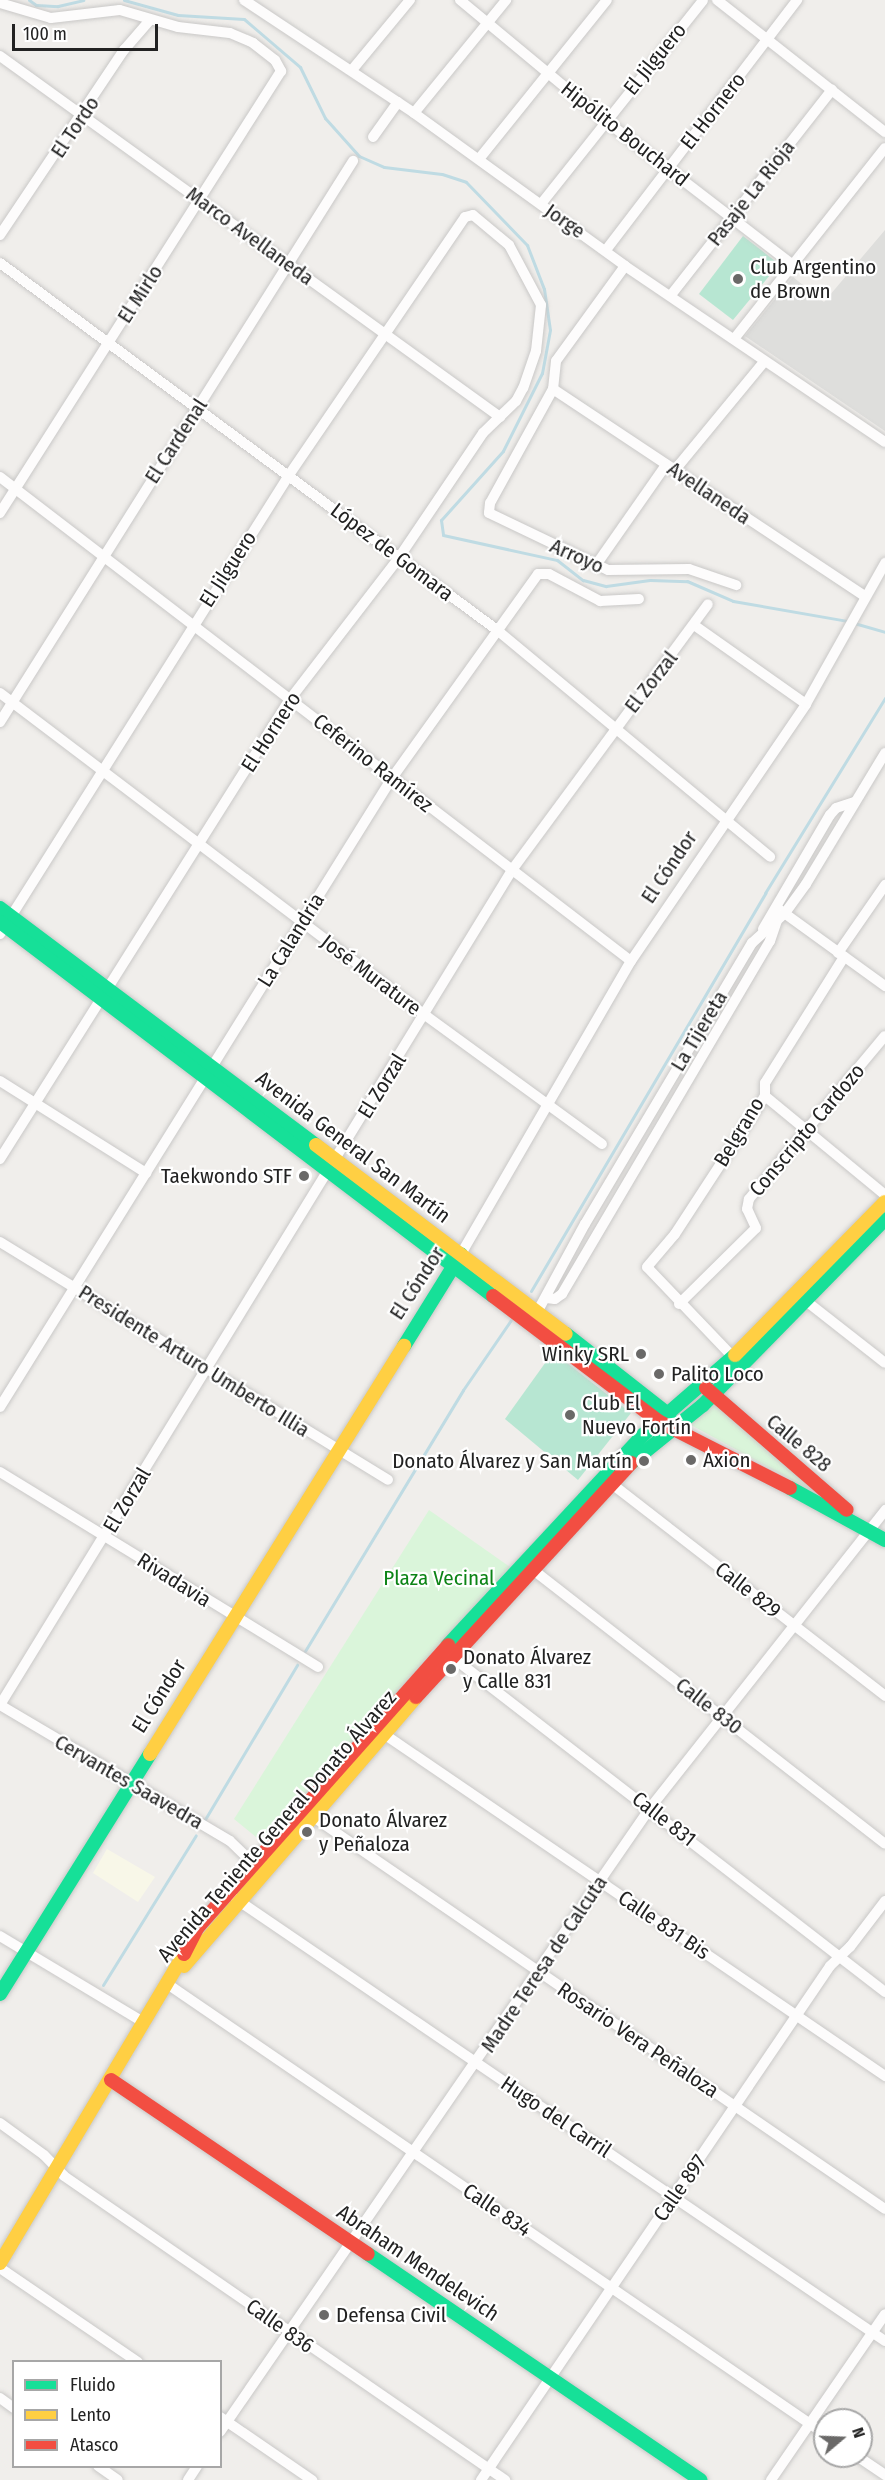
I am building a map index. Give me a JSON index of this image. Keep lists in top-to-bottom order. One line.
{"streets":{"main road":["El Cóndor","Avenida General San Martín","Calle 828","Avenida Teniente General Donato Álvarez","Abraham Mendelevich"],"street":["El Jilguero","El Hornero","El Tordo","Hipólito Bouchard","Pasaje La Rioja","Jorge","Marco Avellaneda","El Mirlo","El Cardenal","Avellaneda","López de Gomara","Arroyo","El Zorzal","Ceferino Ramírez","La Calandria","José Murature","La Tijereta","Conscripto Cardozo","Belgrano","Presidente Arturo Umberto Illia","Rivadavia","Calle 829","Calle 830","Cervantes Saavedra","Calle 831","Calle 831 Bis","Madre Teresa de Calcuta","Rosario Vera Peñaloza","Hugo del Carril","Calle 897","Calle 834","Calle 836"]},"crossings":[["El Jilguero","El Hornero"],["El Jilguero","Hipólito Bouchard"],["El Jilguero","Jorge"],["El Jilguero","Marco Avellaneda"],["El Jilguero","López de Gomara"],["El Jilguero","Ceferino Ramírez"],["El Jilguero","José Murature"],["El Jilguero","Avenida General San Martín"],["El Hornero","Hipólito Bouchard"],["El Hornero","Jorge"],["El Hornero","Marco Avellaneda"],["El Hornero","López de Gomara"],["El Hornero","Ceferino Ramírez"],["El Hornero","José Murature"],["El Hornero","Avenida General San Martín"],["El Tordo","Marco Avellaneda"],["El Tordo","El Mirlo"],["Hipólito Bouchard","Pasaje La Rioja"],["Pasaje La Rioja","Jorge"],["Marco Avellaneda","El Mirlo"],["Marco Avellaneda","El Cardenal"],["El Mirlo","López de Gomara"],["El Mirlo","Ceferino Ramírez"],["El Cardenal","López de Gomara"],["El Cardenal","Ceferino Ramírez"],["El Cardenal","José Murature"],["Avellaneda","Arroyo"],["Avellaneda","El Cóndor"],["López de Gomara","El Zorzal"],["López de Gomara","El Cóndor"],["López de Gomara","La Calandria"],["El Zorzal","Ceferino Ramírez"],["El Zorzal","José Murature"],["El Zorzal","Avenida General San Martín"],["El Zorzal","Presidente Arturo Umberto Illia"],["El Zorzal","Rivadavia"],["El Zorzal","Cervantes Saavedra"],["Ceferino Ramírez","El Cóndor"],["Ceferino Ramírez","La Calandria"],["El Cóndor","José Murature"],["El Cóndor","Avenida General San Martín"],["El Cóndor","Presidente Arturo Umberto Illia"],["El Cóndor","Rivadavia"],["El Cóndor","Cervantes Saavedra"],["La Calandria","José Murature"],["La Calandria","Avenida General San Martín"],["La Calandria","Presidente Arturo Umberto Illia"],["La Tijereta","Avenida General San Martín"],["Conscripto Cardozo","Belgrano"],["Avenida General San Martín","Calle 828"],["Avenida General San Martín","Avenida Teniente General Donato Álvarez"],["Avenida General San Martín","Madre Teresa de Calcuta"],["Calle 828","Avenida Teniente General Donato Álvarez"],["Calle 828","Madre Teresa de Calcuta"],["Calle 829","Avenida Teniente General Donato Álvarez"],["Calle 829","Madre Teresa de Calcuta"],["Calle 830","Avenida Teniente General Donato Álvarez"],["Calle 830","Madre Teresa de Calcuta"],["Cervantes Saavedra","Avenida Teniente General Donato Álvarez"],["Calle 831","Avenida Teniente General Donato Álvarez"],["Calle 831","Madre Teresa de Calcuta"],["Calle 831","Calle 897"],["Avenida Teniente General Donato Álvarez","Calle 831 Bis"],["Avenida Teniente General Donato Álvarez","Rosario Vera Peñaloza"],["Avenida Teniente General Donato Álvarez","Hugo del Carril"],["Avenida Teniente General Donato Álvarez","Calle 834"],["Avenida Teniente General Donato Álvarez","Abraham Mendelevich"],["Avenida Teniente General Donato Álvarez","Calle 836"],["Calle 831 Bis","Madre Teresa de Calcuta"],["Calle 831 Bis","Calle 897"],["Madre Teresa de Calcuta","Rosario Vera Peñaloza"],["Madre Teresa de Calcuta","Hugo del Carril"],["Madre Teresa de Calcuta","Calle 834"],["Madre Teresa de Calcuta","Abraham Mendelevich"],["Madre Teresa de Calcuta","Calle 836"],["Rosario Vera Peñaloza","Calle 897"],["Hugo del Carril","Calle 897"],["Calle 897","Calle 834"],["Calle 897","Abraham Mendelevich"],["Calle 897","Calle 836"]],"parks":["Plaza Vecinal"],"places":["Club Argentino de Brown","Taekwondo STF","Winky SRL","Palito Loco","Club El Nuevo Fortín","Axion","Donato Álvarez y San Martín","Donato Álvarez y Calle 831","Donato Álvarez y Peñaloza","Defensa Civil"],"legend":["Fluido","Lento","Atasco"],"scale_bar":"100 m","north":"right"}
